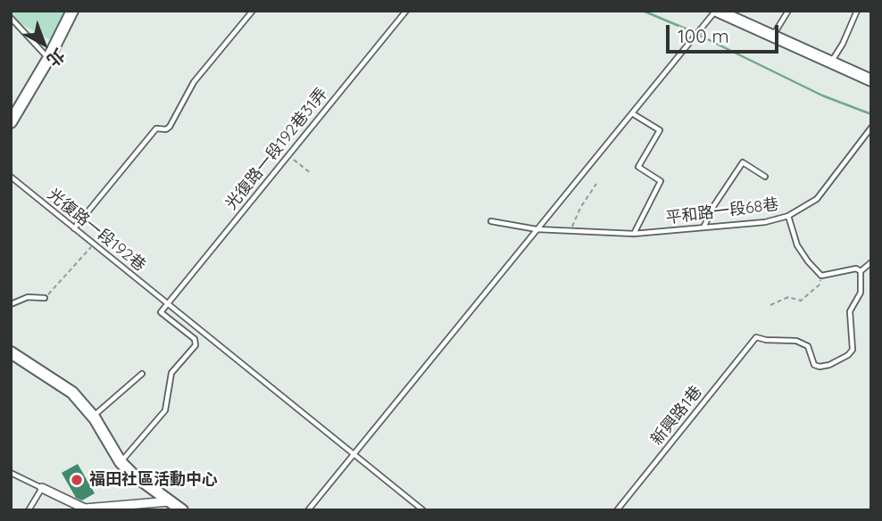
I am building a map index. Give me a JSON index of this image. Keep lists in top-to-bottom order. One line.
{"streets":{"lane":["光復路一段192巷31弄","平和路一段68巷","光復路一段192巷","新興路1巷"]},"crossings":[["光復路一段192巷31弄","光復路一段192巷"]],"places":["福田社區活動中心"],"scale_bar":"100 m","north":"bottom right"}
